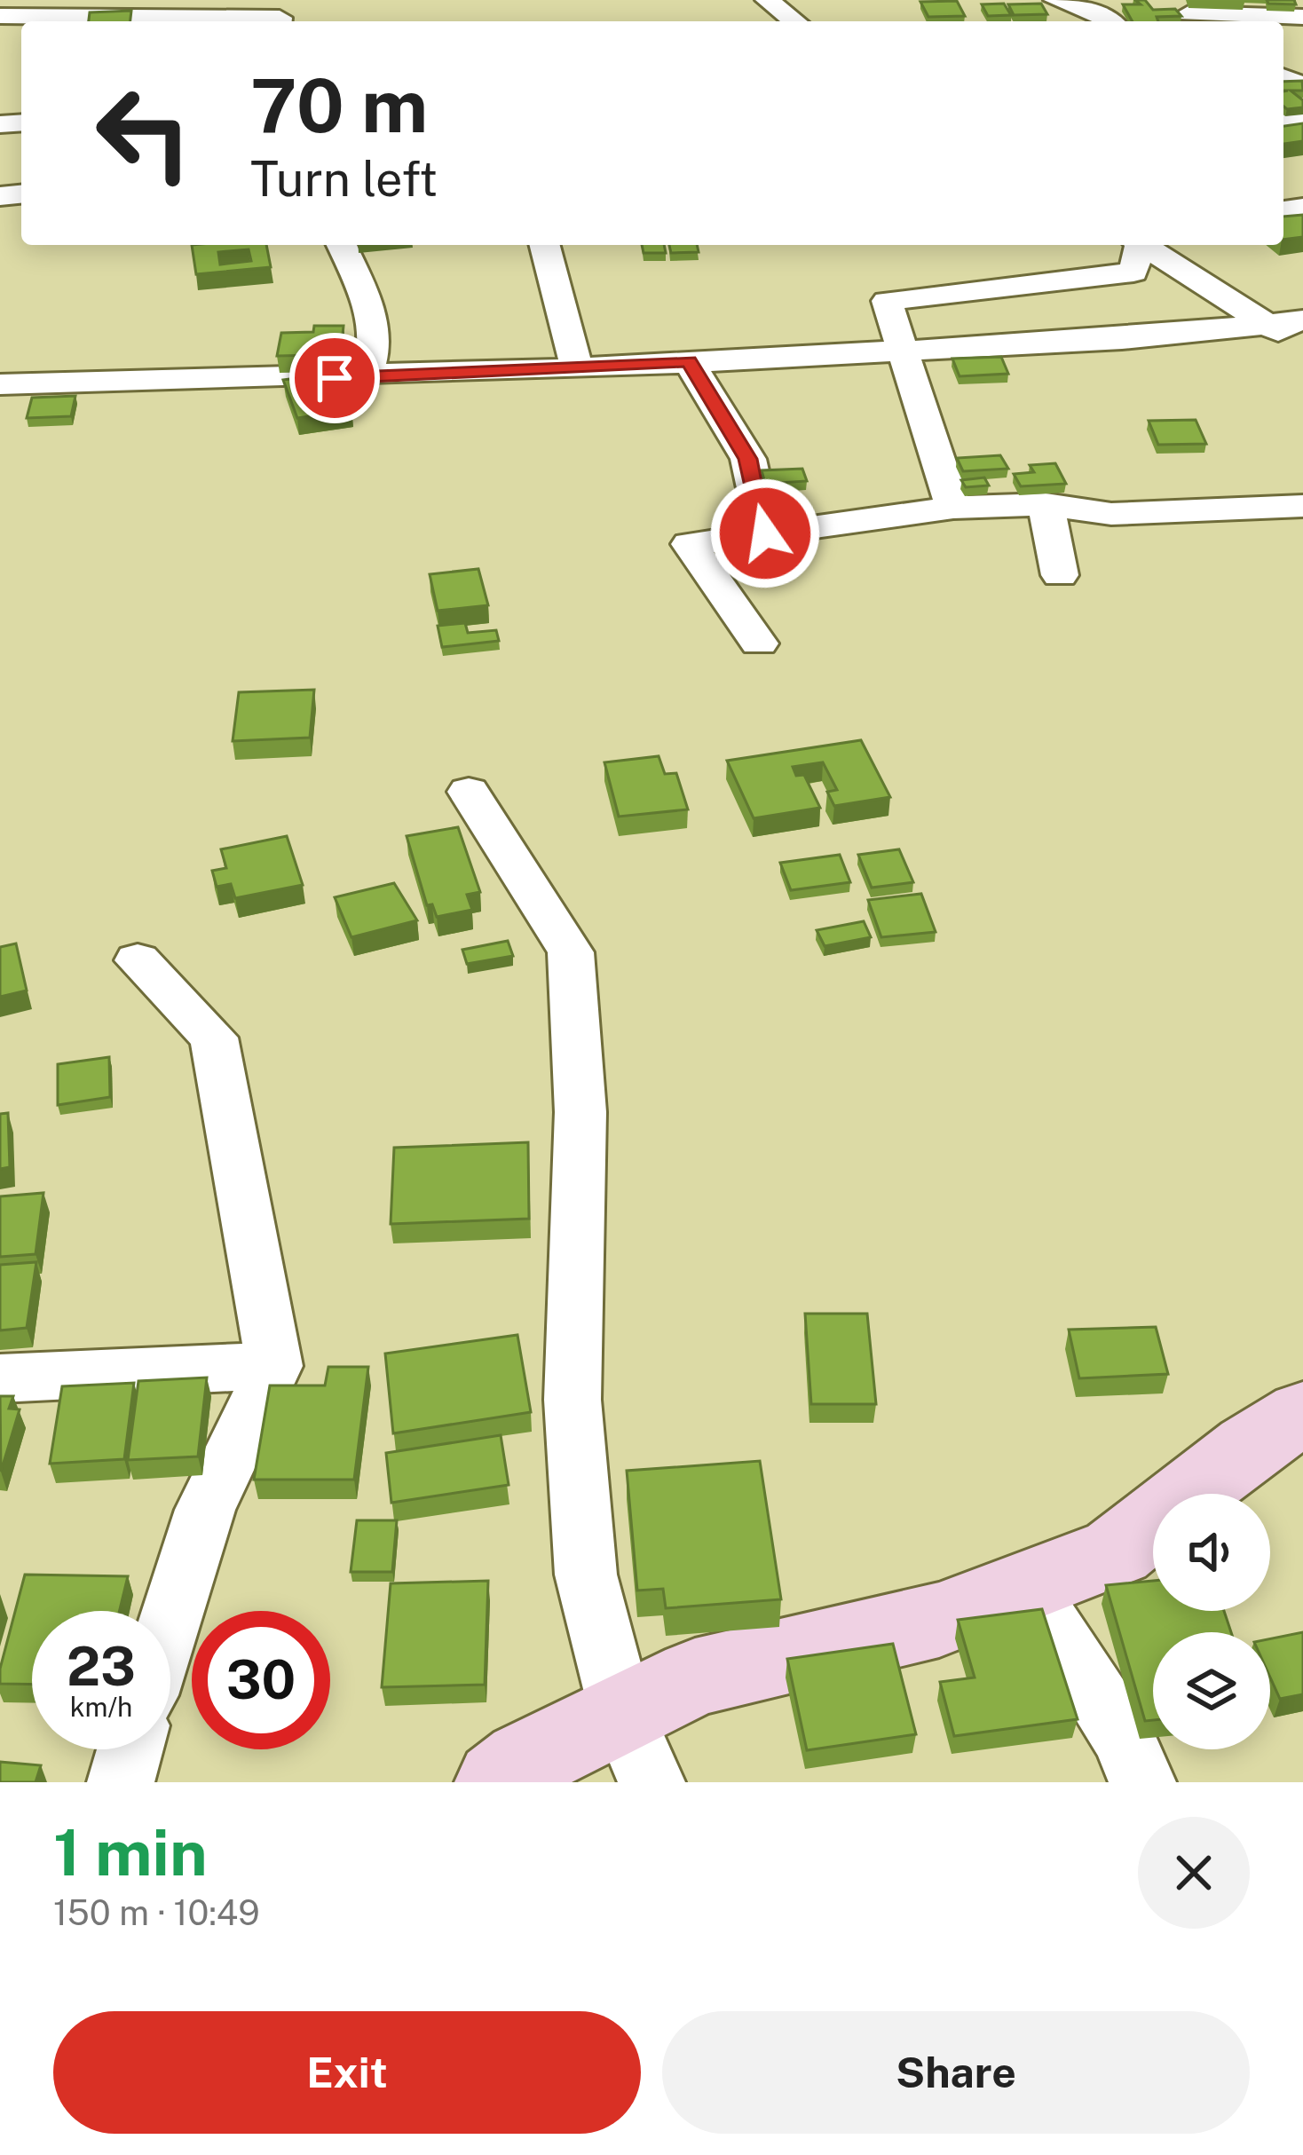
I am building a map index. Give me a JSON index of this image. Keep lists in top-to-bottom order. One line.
{"page":{"turn":["70 m","Turn left"],"speed":"23 km/h","limit":"30","heading":["1 min","150 m · 10:49"],"buttons":["Exit","Share"]}}
